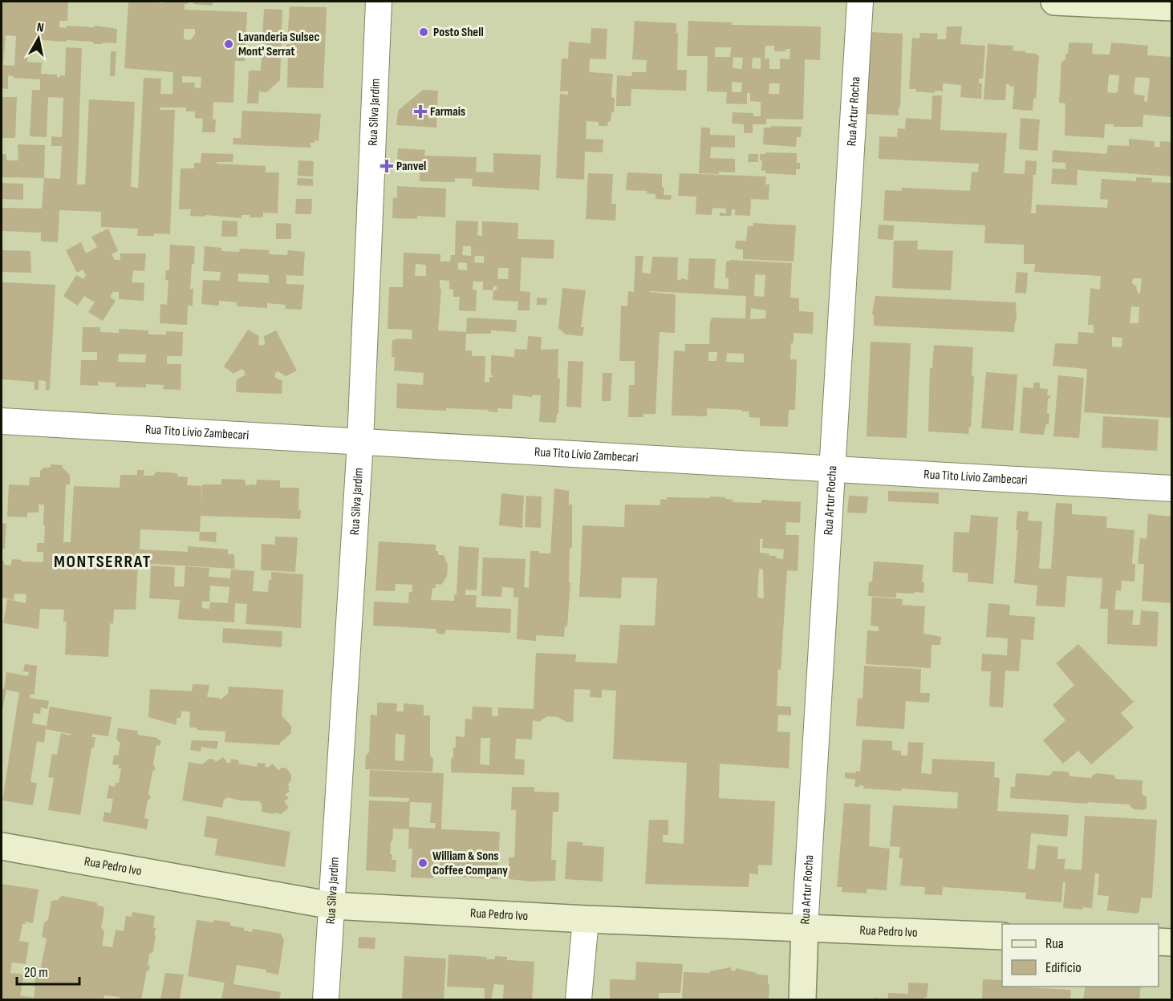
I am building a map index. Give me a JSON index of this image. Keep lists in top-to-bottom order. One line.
{"streets":{"street":["Rua Silva Jardim","Rua Artur Rocha","Rua Tito Lívio Zambecari","Rua Pedro Ivo"]},"crossings":[["Rua Silva Jardim","Rua Tito Lívio Zambecari"],["Rua Silva Jardim","Rua Pedro Ivo"],["Rua Artur Rocha","Rua Tito Lívio Zambecari"],["Rua Artur Rocha","Rua Pedro Ivo"]],"districts":["MONTSERRAT"],"places":{"other":["Posto Shell","Lavanderia Sulsec Mont' Serrat","William & Sons Coffee Company"],"health":["Farmais","Panvel"]},"legend":["Rua","Edifício"],"scale_bar":"20 m","north":"top"}
